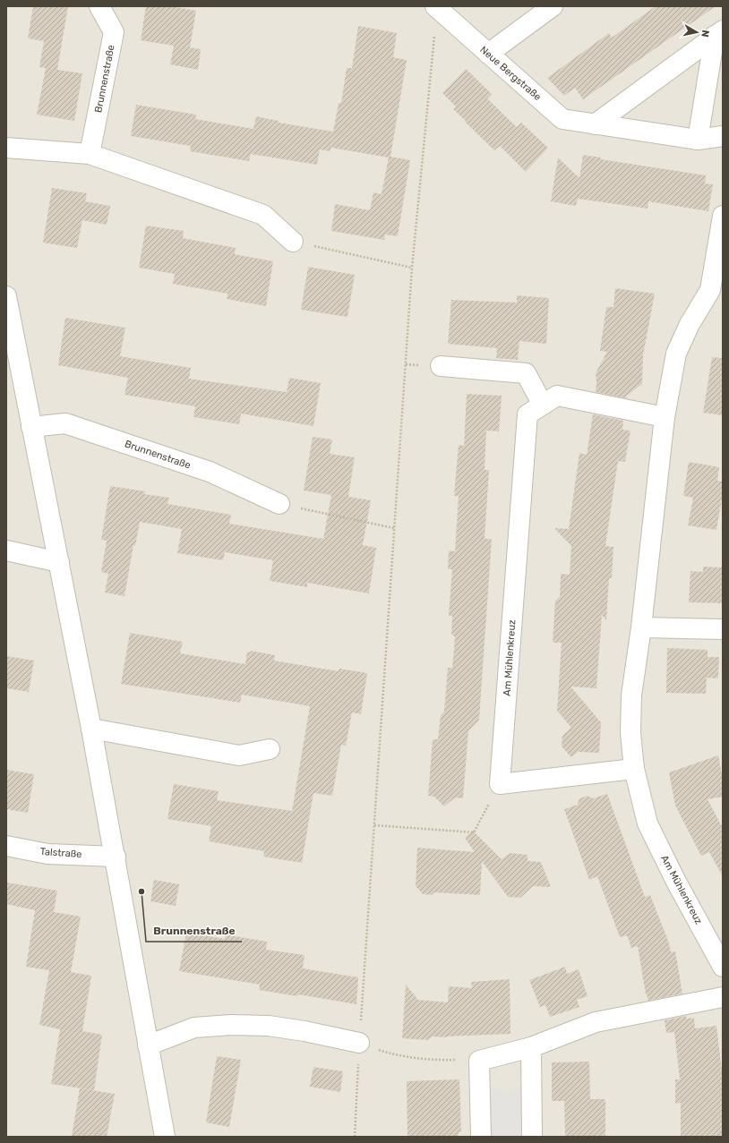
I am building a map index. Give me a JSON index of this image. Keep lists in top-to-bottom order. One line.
{"streets":{"street":["Neue Bergstraße","Brunnenstraße","Am Mühlenkreuz","Talstraße"]},"places":["Brunnenstraße"],"north":"right"}
